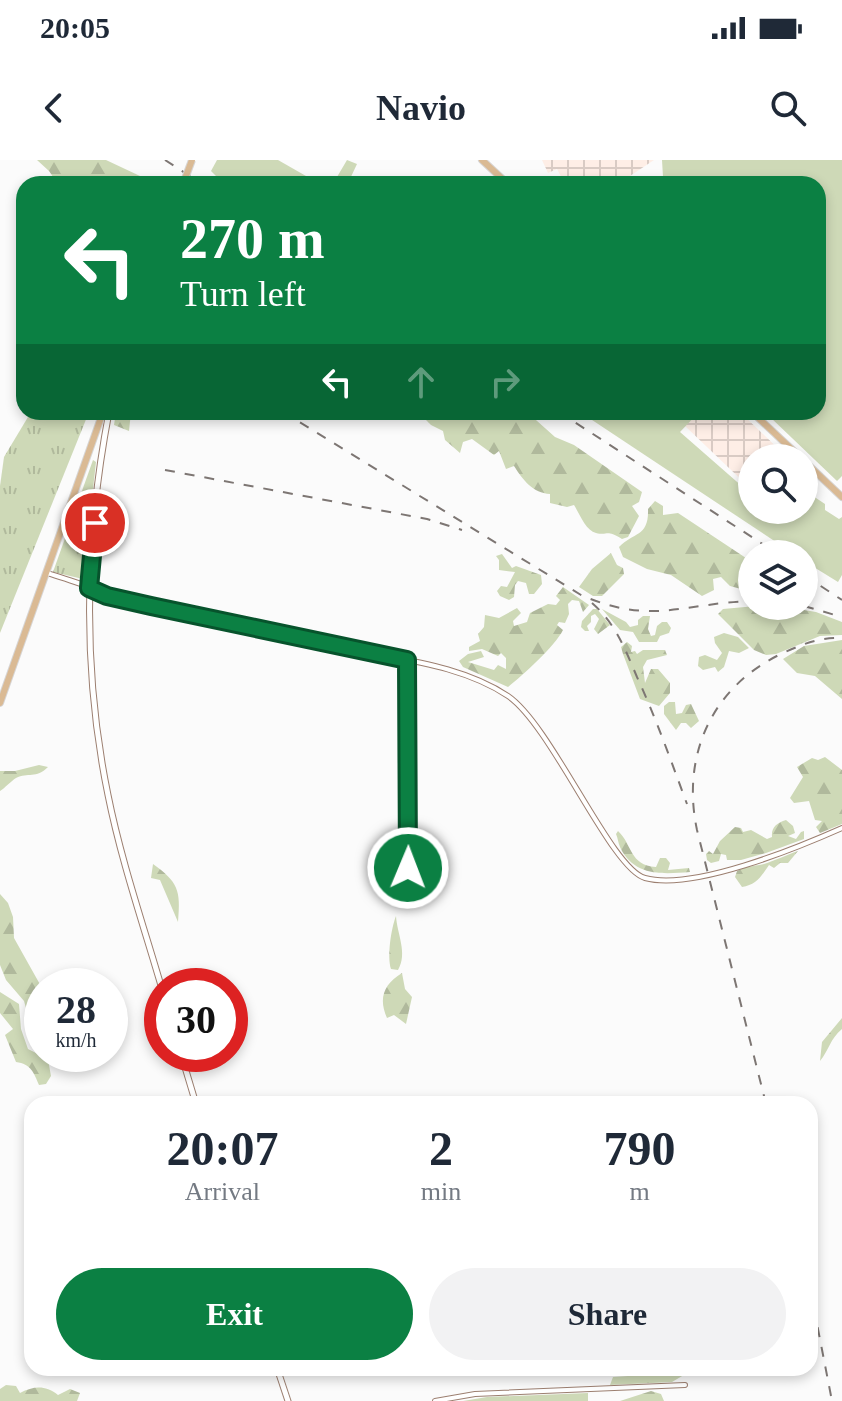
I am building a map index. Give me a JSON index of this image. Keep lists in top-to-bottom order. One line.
{"page":{"status":"20:05","header":"Navio","turn":["270 m","Turn left"],"speed":"28 km/h","limit":"30","eta":["20:07","Arrival","2","min","790","m"],"buttons":["Exit","Share"]}}
